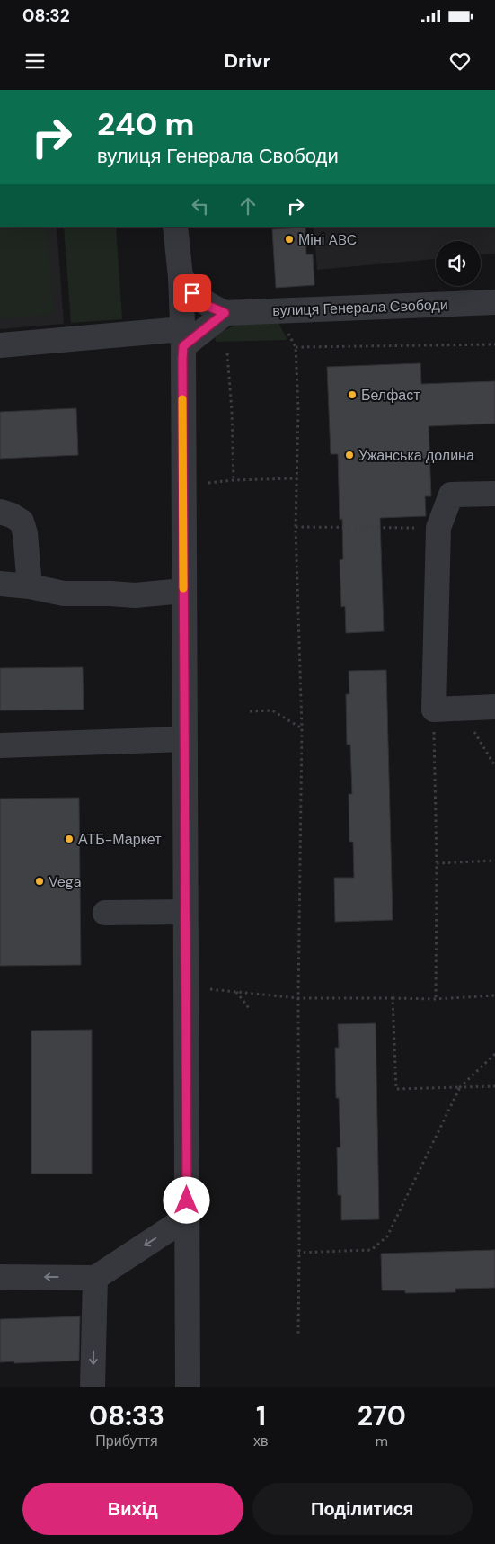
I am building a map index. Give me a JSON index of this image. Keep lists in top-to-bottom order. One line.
{"streets":{"street":["вулиця Генерала Свободи"]},"places":["Міні ABC","Белфаст","Ужанська долина","АТБ-Маркет","Vega"],"page":{"status":"08:32","header":"Drivr","turn":["240 m","вулиця Генерала Свободи"],"eta":["08:33","Прибуття","1","хв","270","m"],"buttons":["Вихід","Поділитися"]}}
